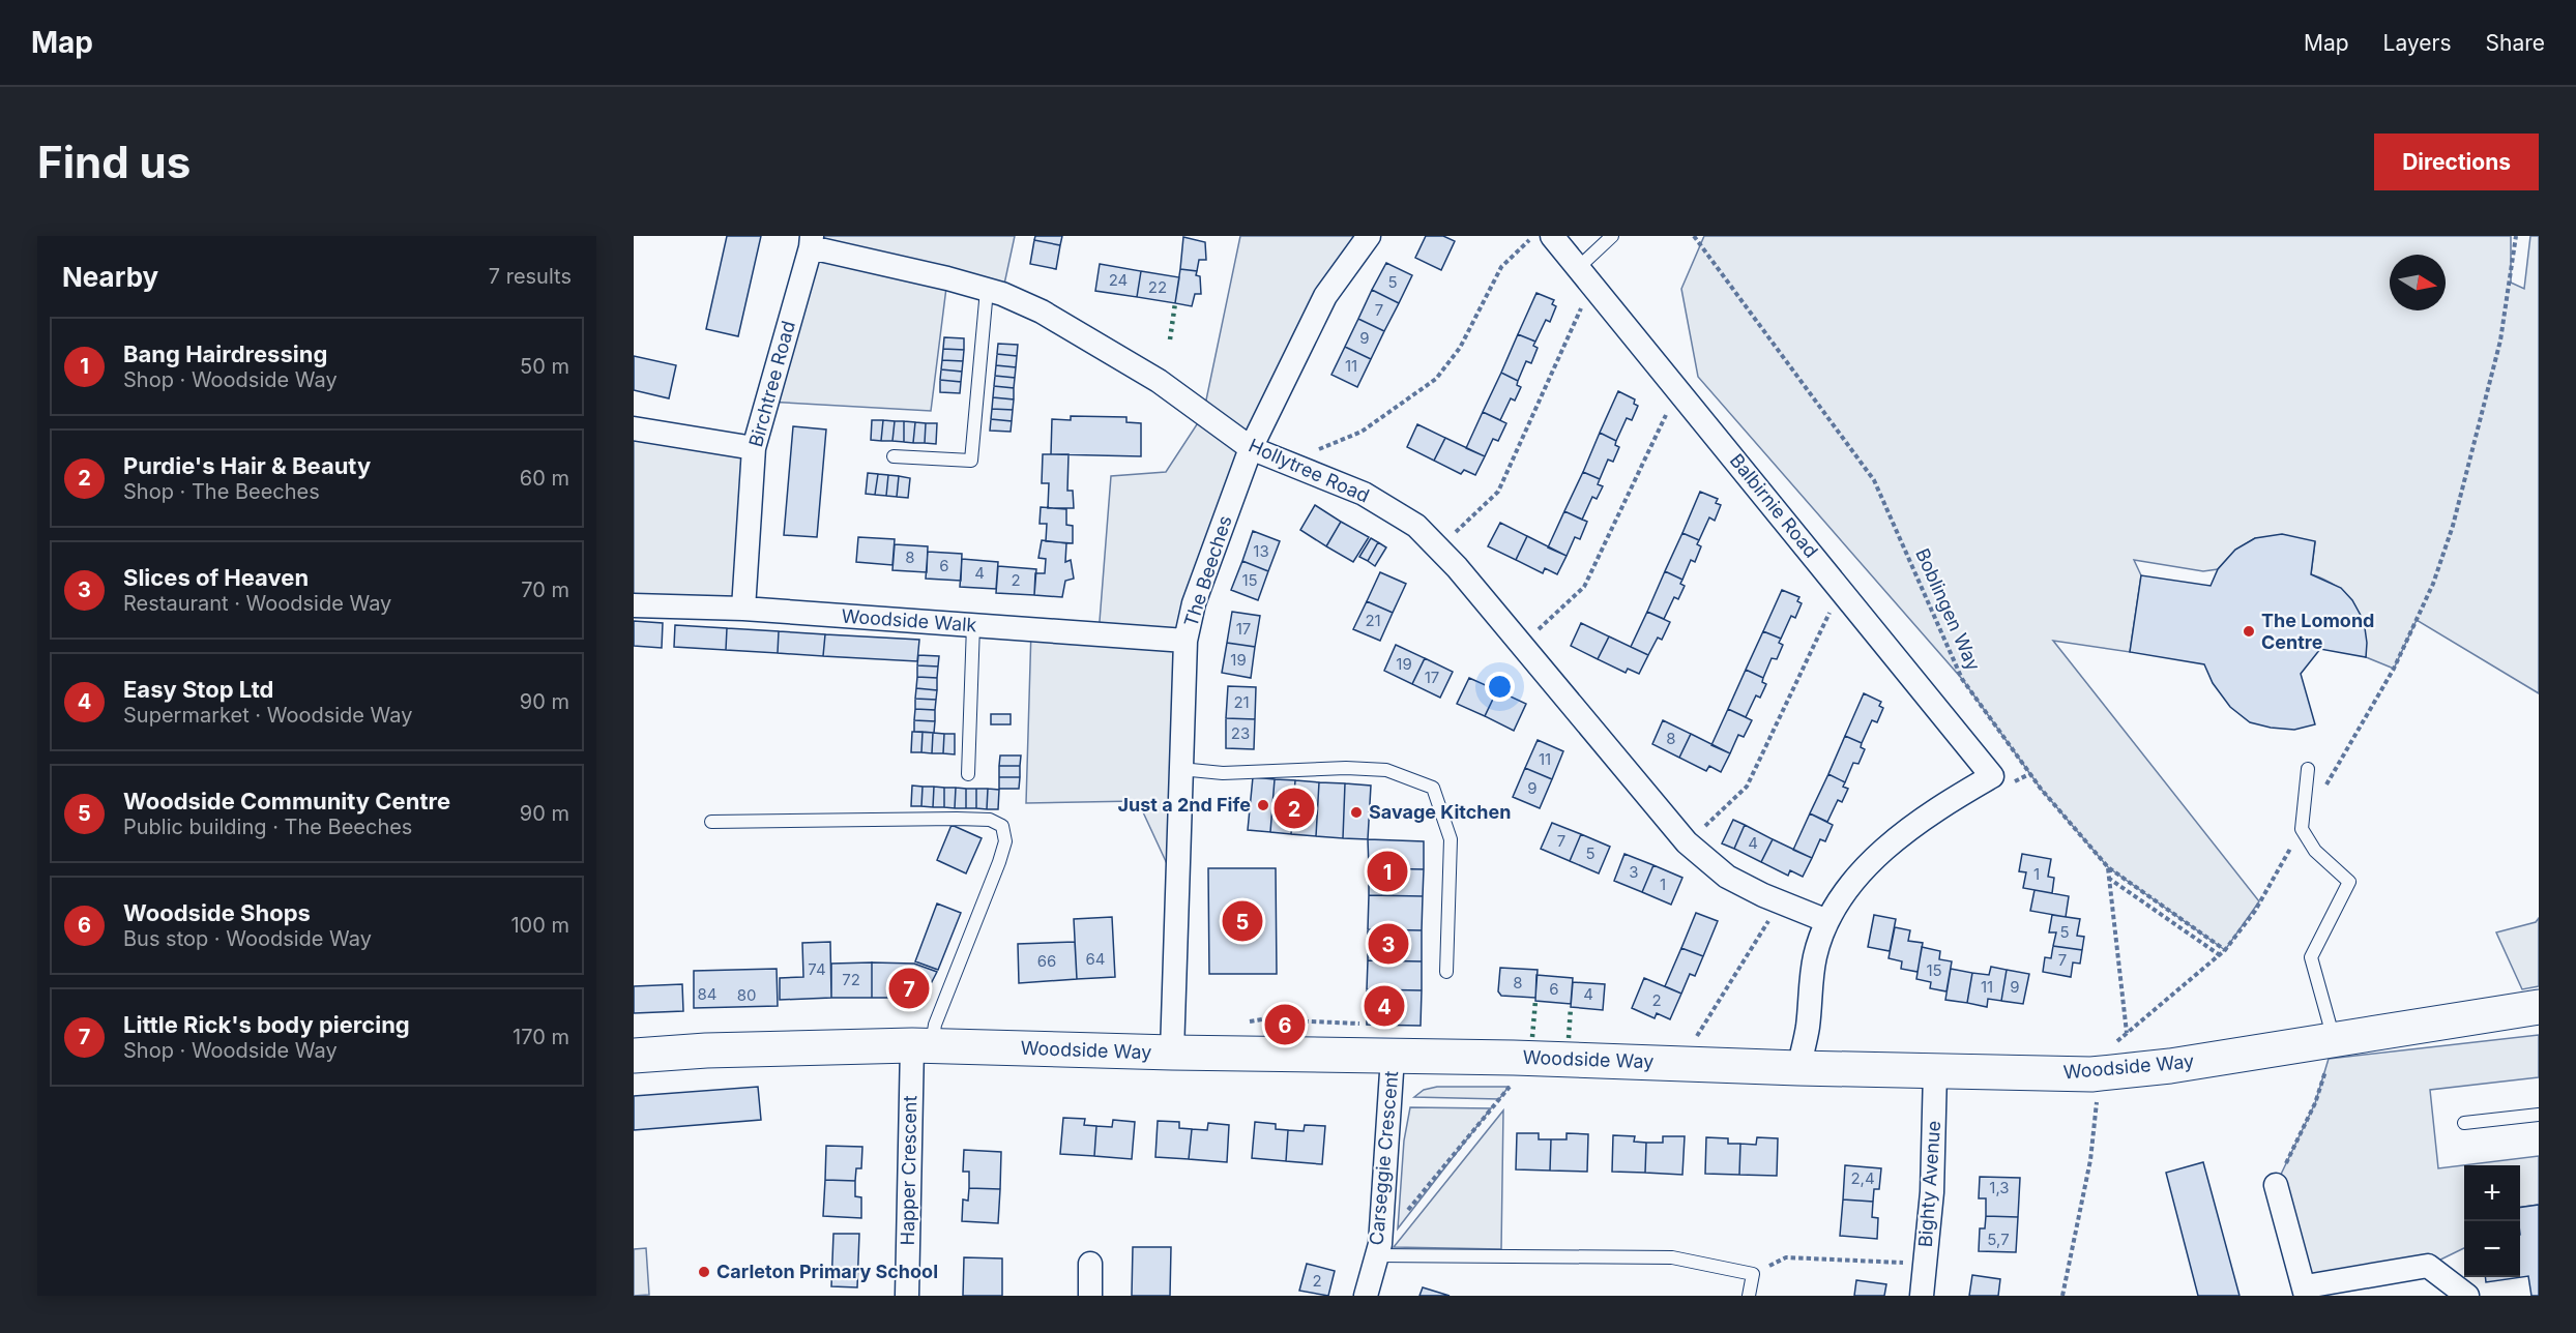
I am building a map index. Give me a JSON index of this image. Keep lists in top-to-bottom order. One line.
{"streets":{"street":["Birchtree Road","Hollytree Road","Balbirnie Road","The Beeches","Woodside Walk","Woodside Way","Carseggie Crescent","Happer Crescent","Bighty Avenue"],"path":["Boblingen Way"]},"crossings":[["Birchtree Road","Hollytree Road"],["Birchtree Road","Woodside Walk"],["Hollytree Road","Balbirnie Road"],["Hollytree Road","The Beeches"],["The Beeches","Woodside Walk"],["The Beeches","Woodside Way"],["Woodside Way","Carseggie Crescent"],["Woodside Way","Happer Crescent"],["Woodside Way","Bighty Avenue"]],"places":["The Lomond Centre","Just a 2nd Fife","Savage Kitchen","Carleton Primary School"],"house_numbers":["24","5","22","7","9","11","13","8","6","4","2","15","21","17","19","19","17","21","23","8","11","9","7","4","5","3","1","1","5","64","7","66","74","15","72","8","11","9","6","84","4","80","2","2,4","1,3","5,7","2"],"north":"right","page":{"header":"Map","nav":["Map","Layers","Share"],"buttons":"Directions","title":"Find us","heading":["Nearby","7 results"],"list":[{"mark":"1","name":"Bang Hairdressing","note":"Shop · Woodside Way","value":"50 m"},{"mark":"2","name":"Purdie's Hair & Beauty","note":"Shop · The Beeches","value":"60 m"},{"mark":"3","name":"Slices of Heaven","note":"Restaurant · Woodside Way","value":"70 m"},{"mark":"4","name":"Easy Stop Ltd","note":"Supermarket · Woodside Way","value":"90 m"},{"mark":"5","name":"Woodside Community Centre","note":"Public building · The Beeches","value":"90 m"},{"mark":"6","name":"Woodside Shops","note":"Bus stop · Woodside Way","value":"100 m"},{"mark":"7","name":"Little Rick's body piercing","note":"Shop · Woodside Way","value":"170 m"}],"pins":["2","1","5","3","7","4","6"],"map_buttons":["+","−"]}}
